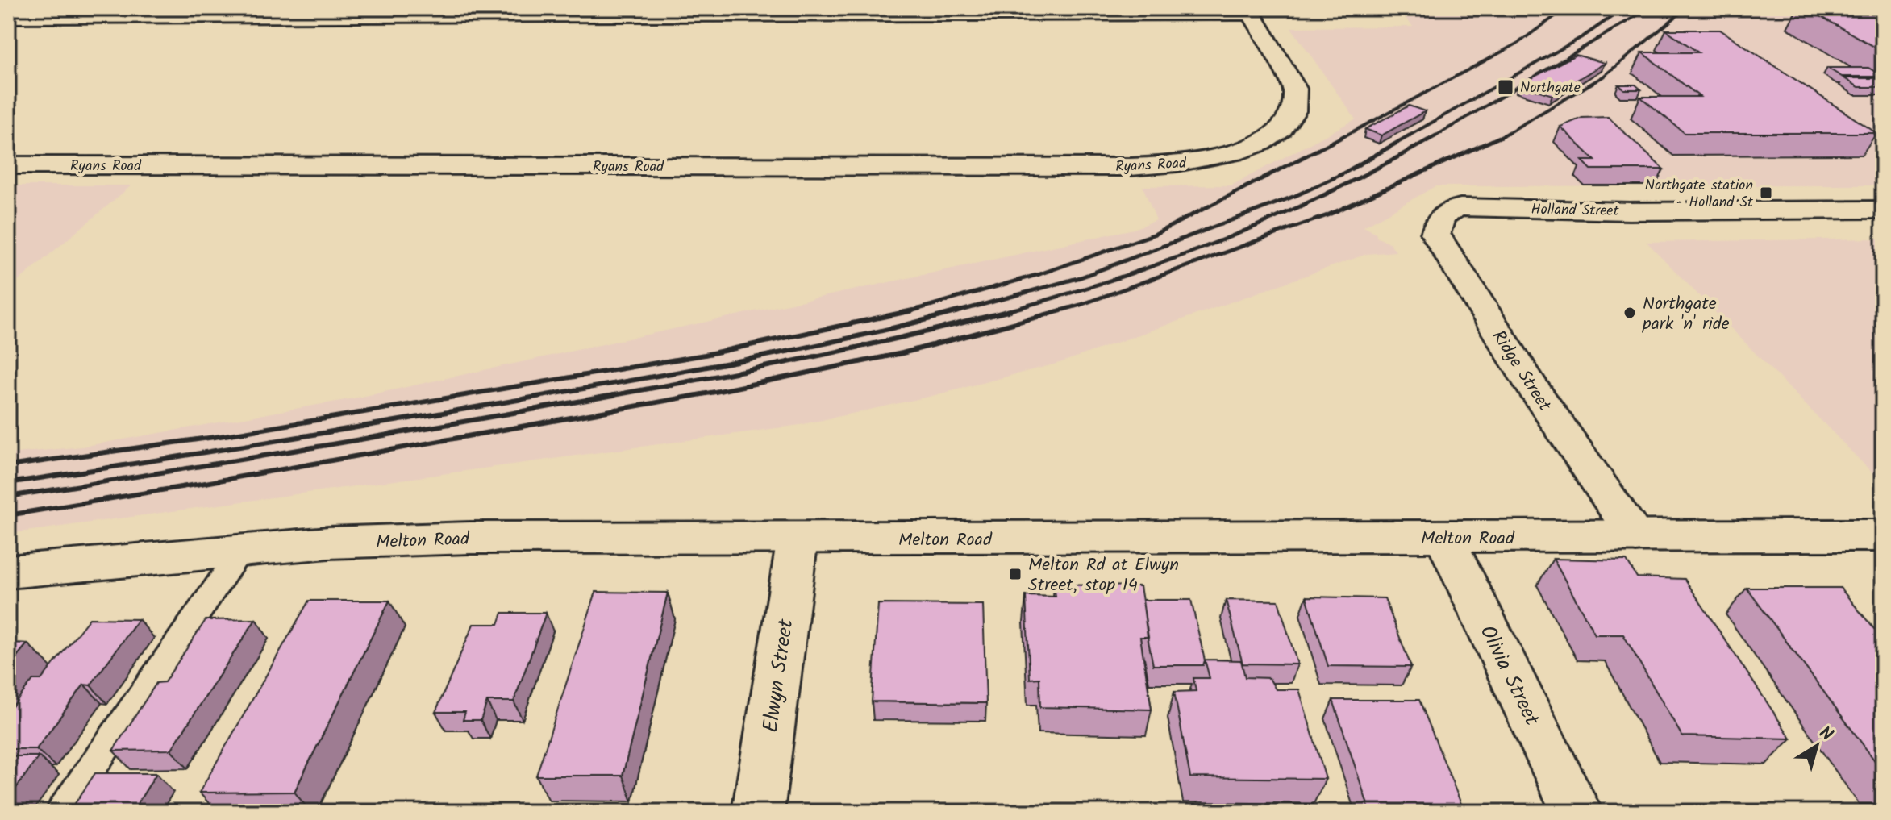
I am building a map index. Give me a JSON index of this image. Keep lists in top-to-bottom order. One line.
{"streets":{"street":["Ryans Road","Holland Street","Ridge Street","Melton Road","Olivia Street","Elwyn Street"]},"crossings":[["Holland Street","Ridge Street"],["Ridge Street","Melton Road"],["Melton Road","Olivia Street"],["Melton Road","Elwyn Street"]],"places":{"transit":["Northgate","Northgate station - Holland St","Melton Rd at Elwyn Street, stop 14"],"other":["Northgate park 'n' ride"]},"north":"top right"}
